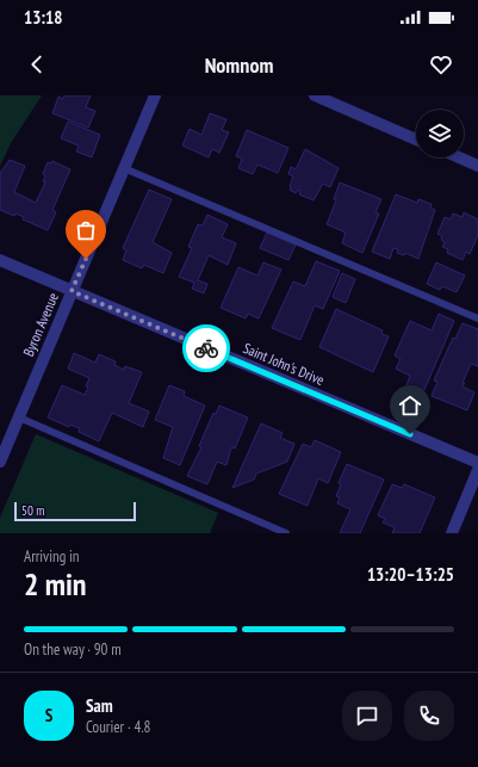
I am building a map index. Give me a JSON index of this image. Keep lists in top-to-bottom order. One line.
{"streets":{"street":["Byron Avenue","Saint John's Drive"]},"crossings":[["Byron Avenue","Saint John's Drive"]],"scale_bar":"50 m","page":{"status":"13:18","header":"Nomnom","scale":"50 m","heading":["2 min","Arriving in","13:20–13:25"],"panel":["Sam","Courier · 4.8"],"bar":"On the way · 90 m","round":"S"}}
